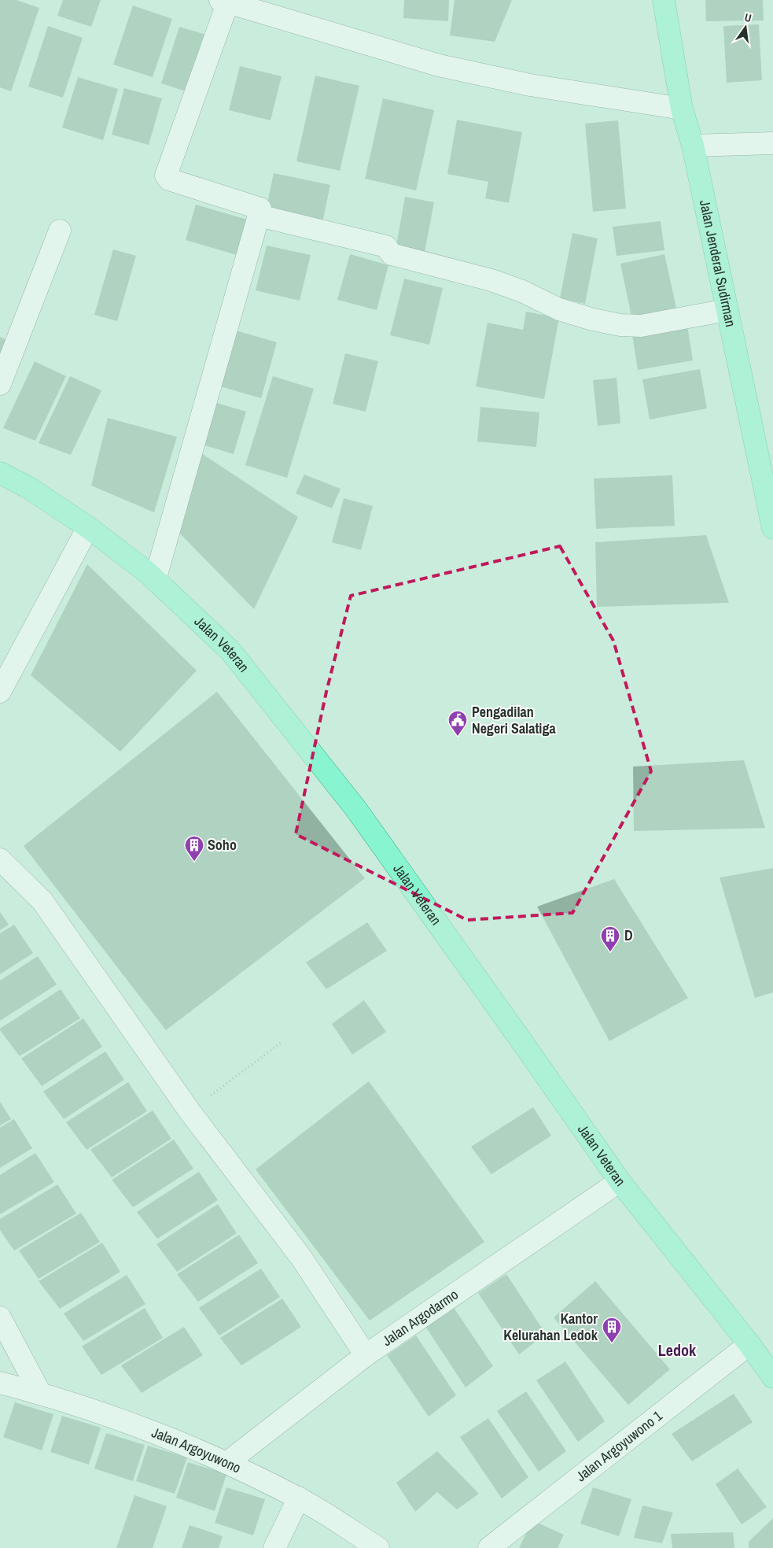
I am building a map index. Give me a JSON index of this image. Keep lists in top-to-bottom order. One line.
{"streets":{"main road":["Jalan Jenderal Sudirman","Jalan Veteran"],"street":["Jalan Argodarmo","Jalan Argoyuwono 1","Jalan Argoyuwono"]},"crossings":[["Jalan Veteran","Jalan Argodarmo"],["Jalan Veteran","Jalan Argoyuwono 1"],["Jalan Argodarmo","Jalan Argoyuwono"]],"districts":["Ledok"],"places":{"public building":["Pengadilan Negeri Salatiga"],"building":["Soho","D","Kantor Kelurahan Ledok"]},"north":"top"}
